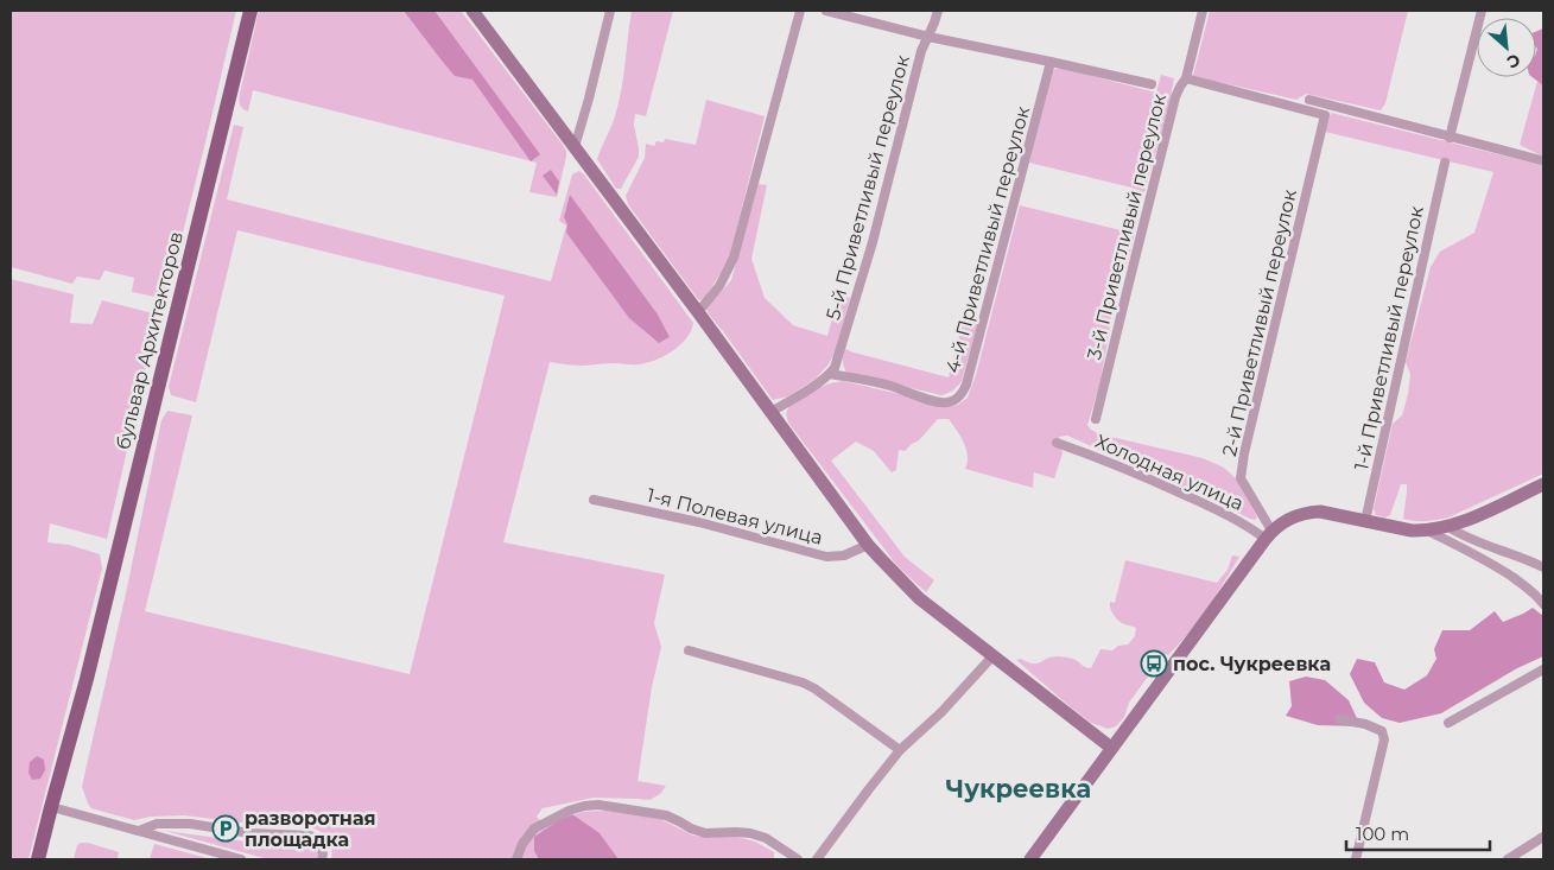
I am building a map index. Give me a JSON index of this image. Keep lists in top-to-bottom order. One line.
{"streets":{"main road":["бульвар Архитекторов"],"street":["5-й Приветливый переулок","3-й Приветливый переулок","4-й Приветливый переулок","2-й Приветливый переулок","1-й Приветливый переулок","Холодная улица","1-я Полевая улица"]},"crossings":[["5-й Приветливый переулок","4-й Приветливый переулок"],["3-й Приветливый переулок","2-й Приветливый переулок"],["2-й Приветливый переулок","Холодная улица"]],"districts":["Чукреевка"],"places":{"bus stop":["пос. Чукреевка"],"parking":["разворотная площадка"]},"scale_bar":"100 m","north":"bottom right"}
